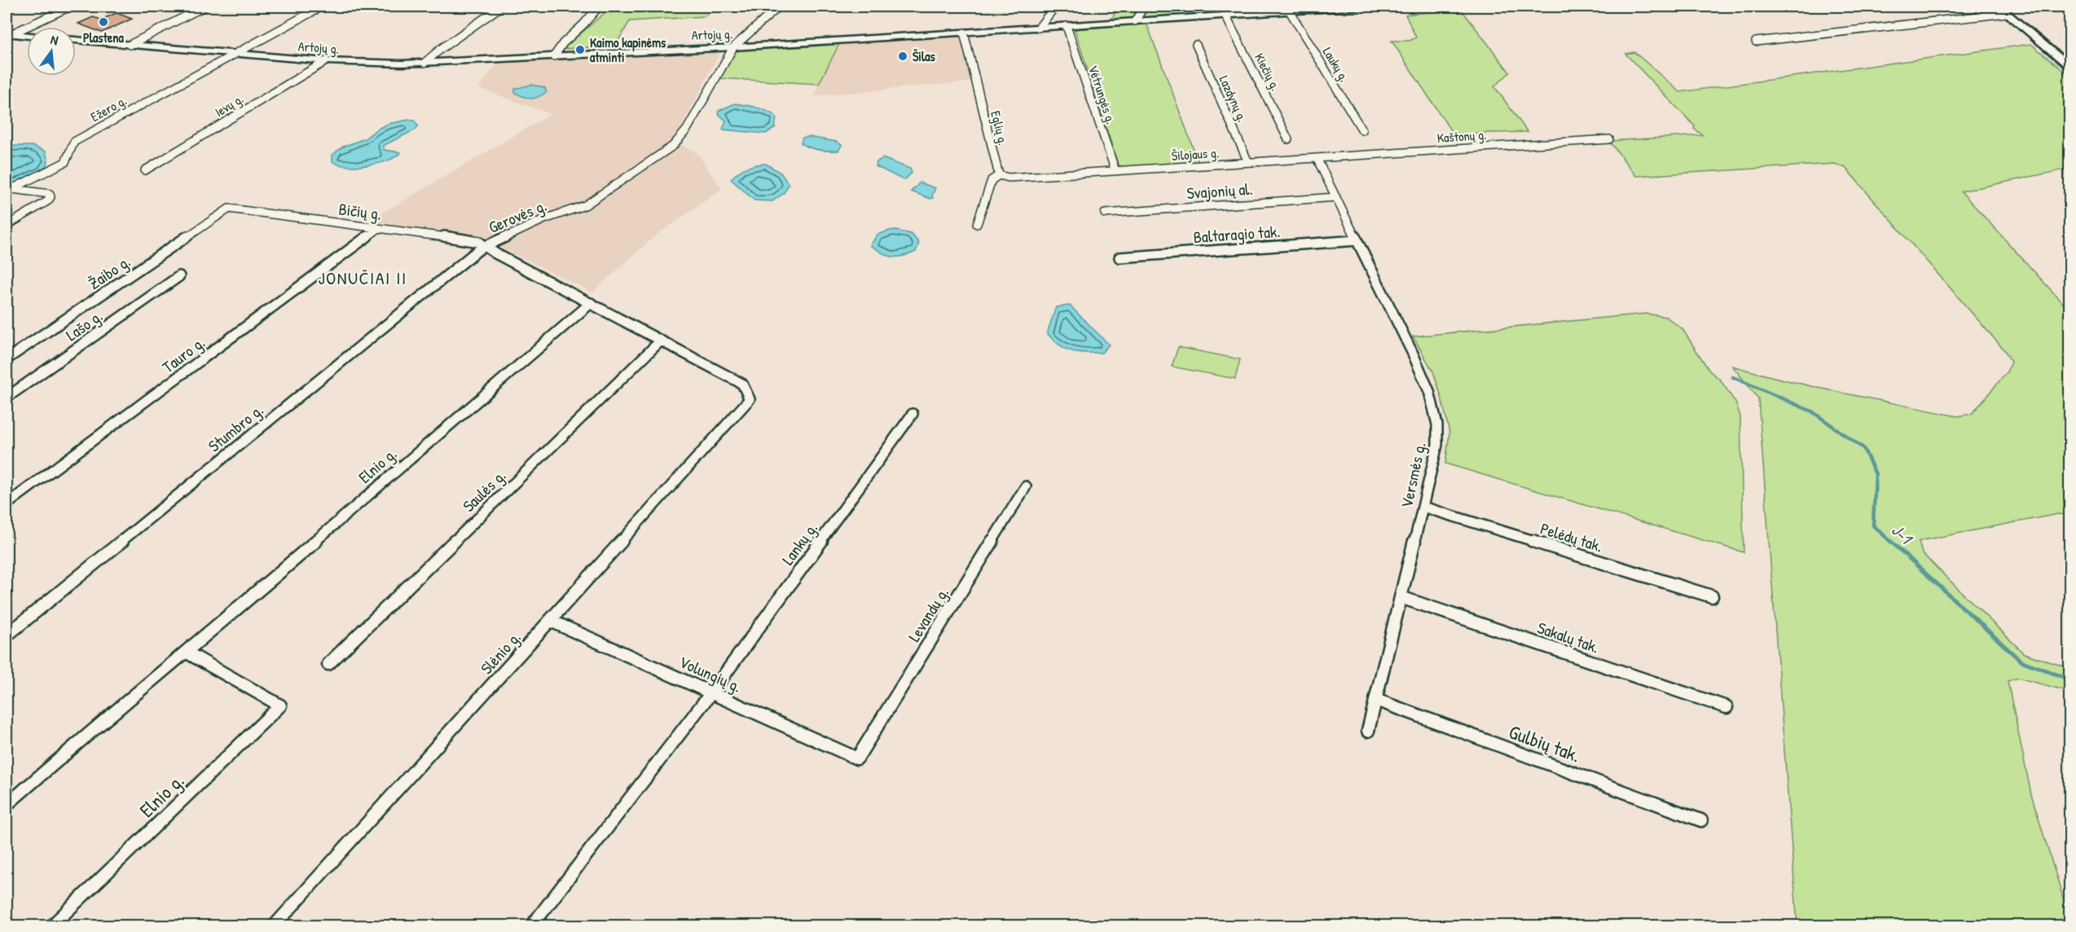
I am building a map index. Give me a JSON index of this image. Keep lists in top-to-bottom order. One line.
{"streets":{"main road":["Artojų g."],"street":["Laukų g.","Kiečių g.","Vėtrungės g.","Lazdynų g.","Ievų g.","Ežero g.","Eglių g.","Kaštonų g.","Šilojaus g.","Svajonių al.","Bičių g.","Gerovės g.","Baltaragio tak.","Žaibo g.","Lašo g.","Tauro g.","Stumbro g.","Elnio g.","Versmės g.","Saulės g.","Pelėdų tak.","Lankų g.","Levandų g.","Sakalų tak.","Slėnio g.","Volungių g.","Gulbių tak."]},"crossings":[["Artojų g.","Laukų g."],["Artojų g.","Kiečių g."],["Artojų g.","Vėtrungės g."],["Artojų g.","Ievų g."],["Artojų g.","Ežero g."],["Artojų g.","Eglių g."],["Artojų g.","Gerovės g."],["Vėtrungės g.","Šilojaus g."],["Lazdynų g.","Šilojaus g."],["Eglių g.","Šilojaus g."],["Kaštonų g.","Šilojaus g."],["Kaštonų g.","Versmės g."],["Šilojaus g.","Versmės g."],["Svajonių al.","Versmės g."],["Bičių g.","Gerovės g."],["Bičių g.","Žaibo g."],["Bičių g.","Tauro g."],["Bičių g.","Stumbro g."],["Gerovės g.","Stumbro g."],["Gerovės g.","Elnio g."],["Gerovės g.","Saulės g."],["Gerovės g.","Slėnio g."],["Baltaragio tak.","Versmės g."],["Versmės g.","Pelėdų tak."],["Versmės g.","Sakalų tak."],["Versmės g.","Gulbių tak."],["Lankų g.","Volungių g."],["Levandų g.","Volungių g."],["Slėnio g.","Volungių g."]],"districts":["JONUČIAI II"],"water":["J-1"],"places":["Plastena","Kaimo kapinėms atminti","Šilas"],"north":"top"}
